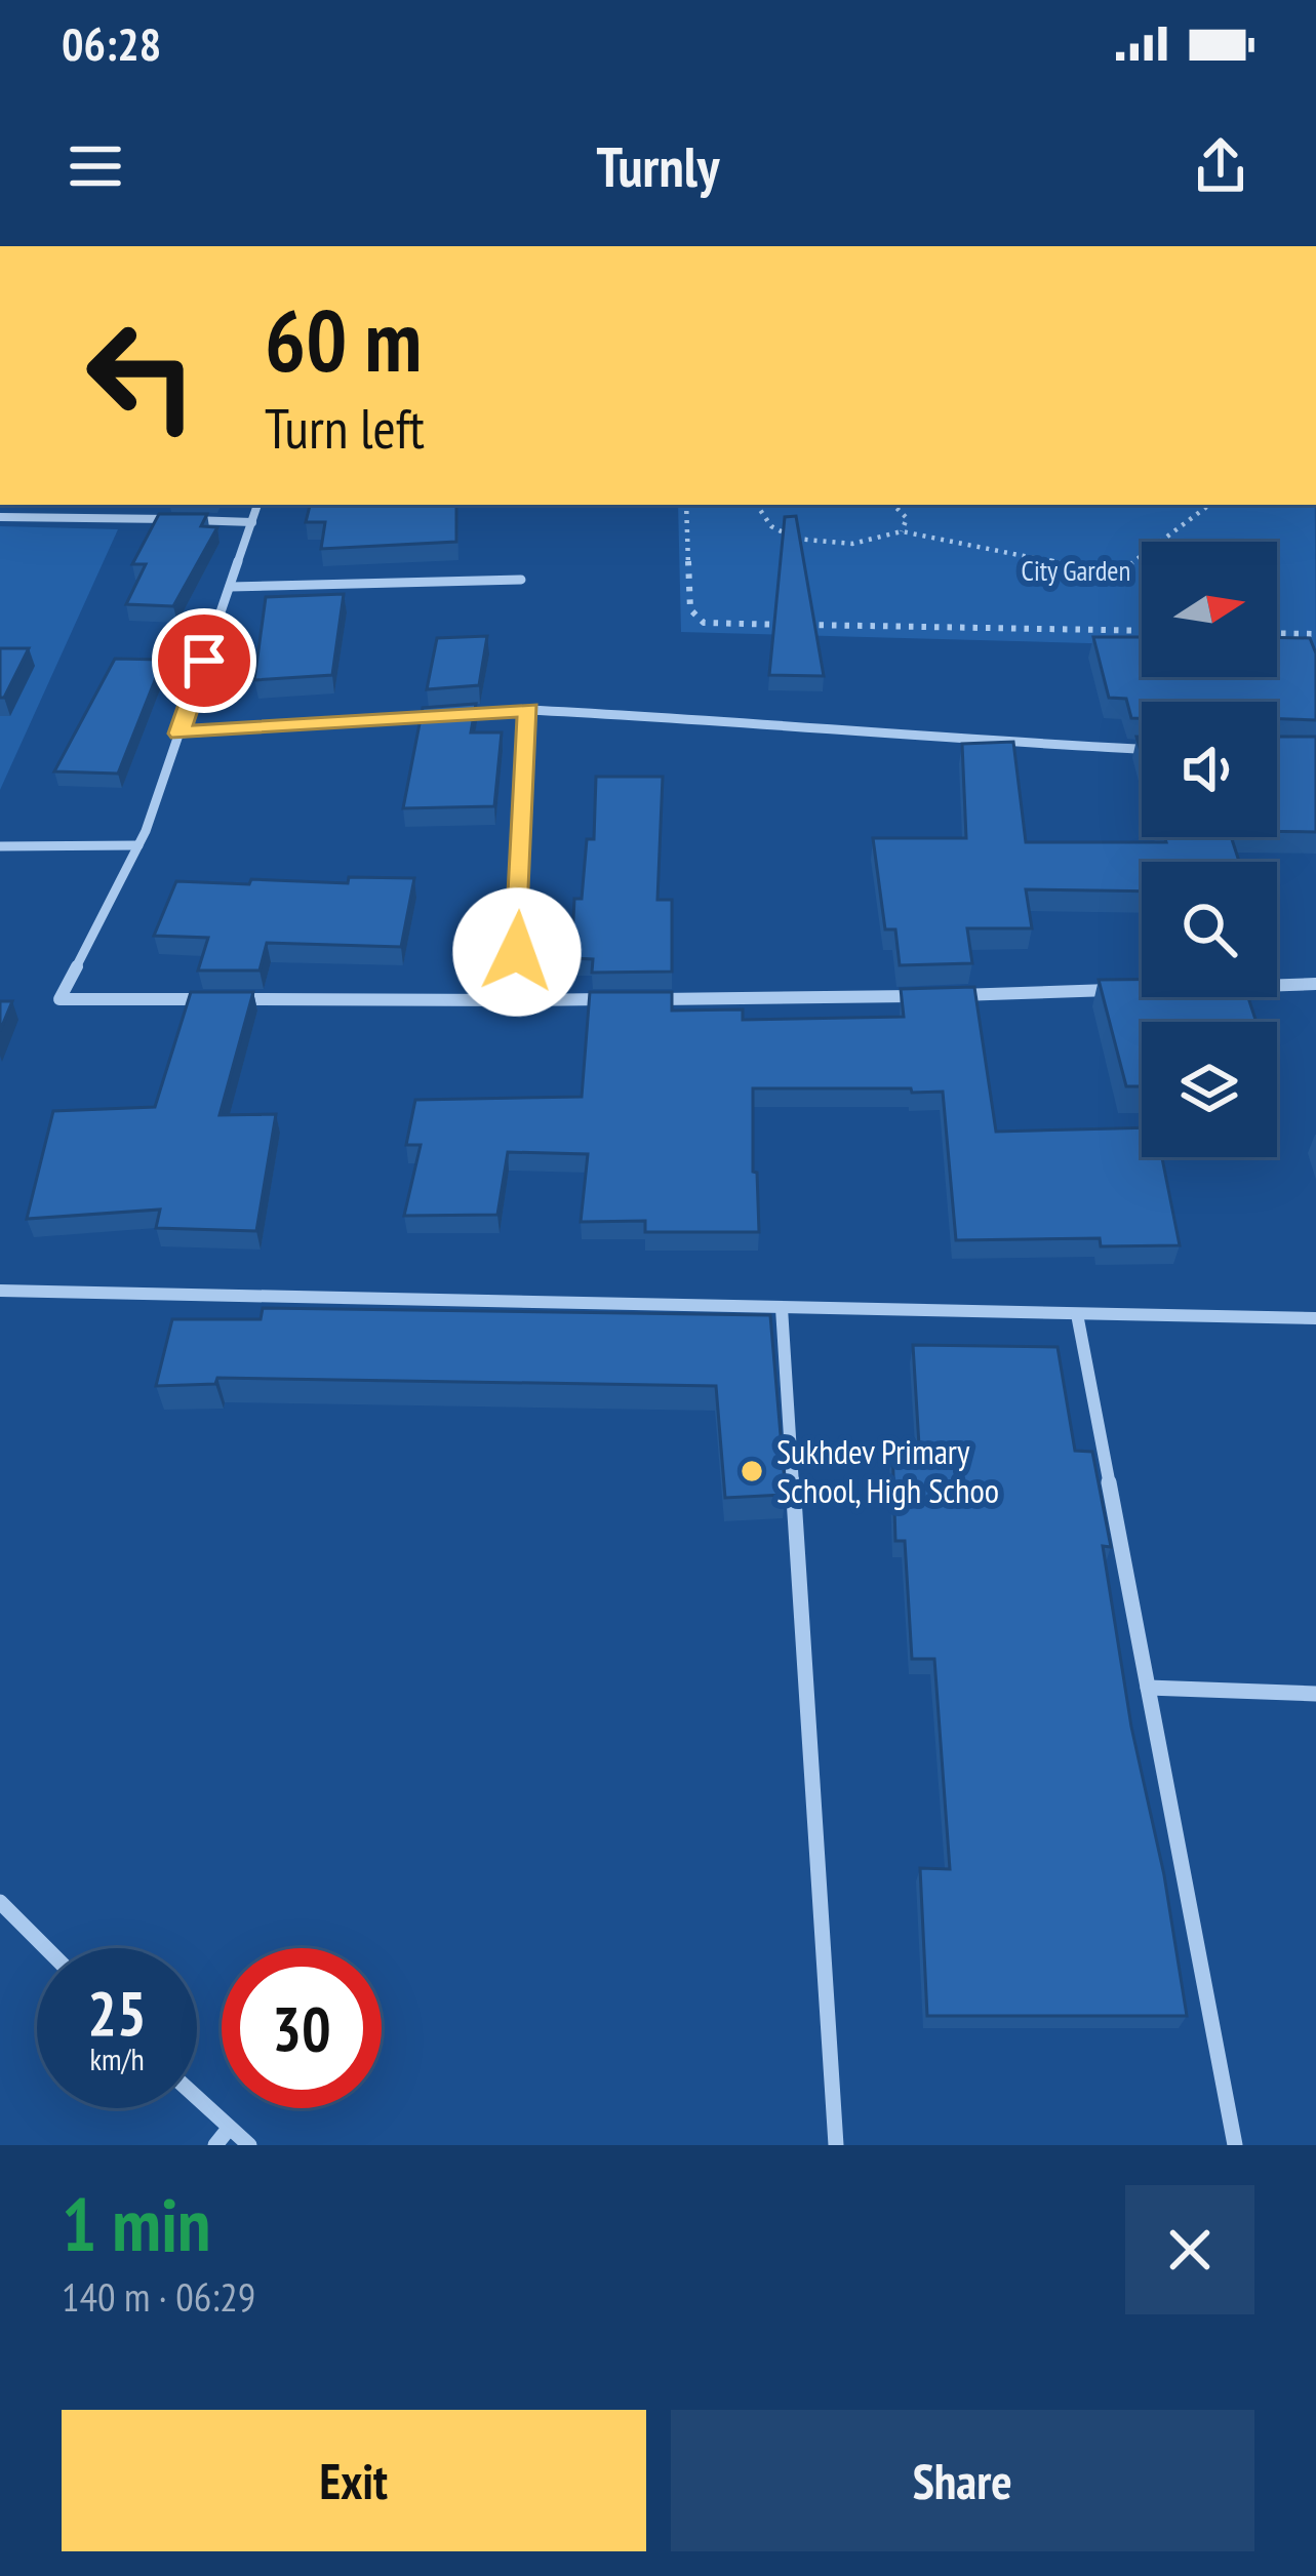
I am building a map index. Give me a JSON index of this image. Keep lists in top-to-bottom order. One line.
{"parks":["City Garden"],"places":["Sukhdev Primary School, High Schoo"],"north":"right","page":{"status":"06:28","header":"Turnly","turn":["60 m","Turn left"],"speed":"25 km/h","limit":"30","heading":["1 min","140 m · 06:29"],"buttons":["Exit","Share"]}}
